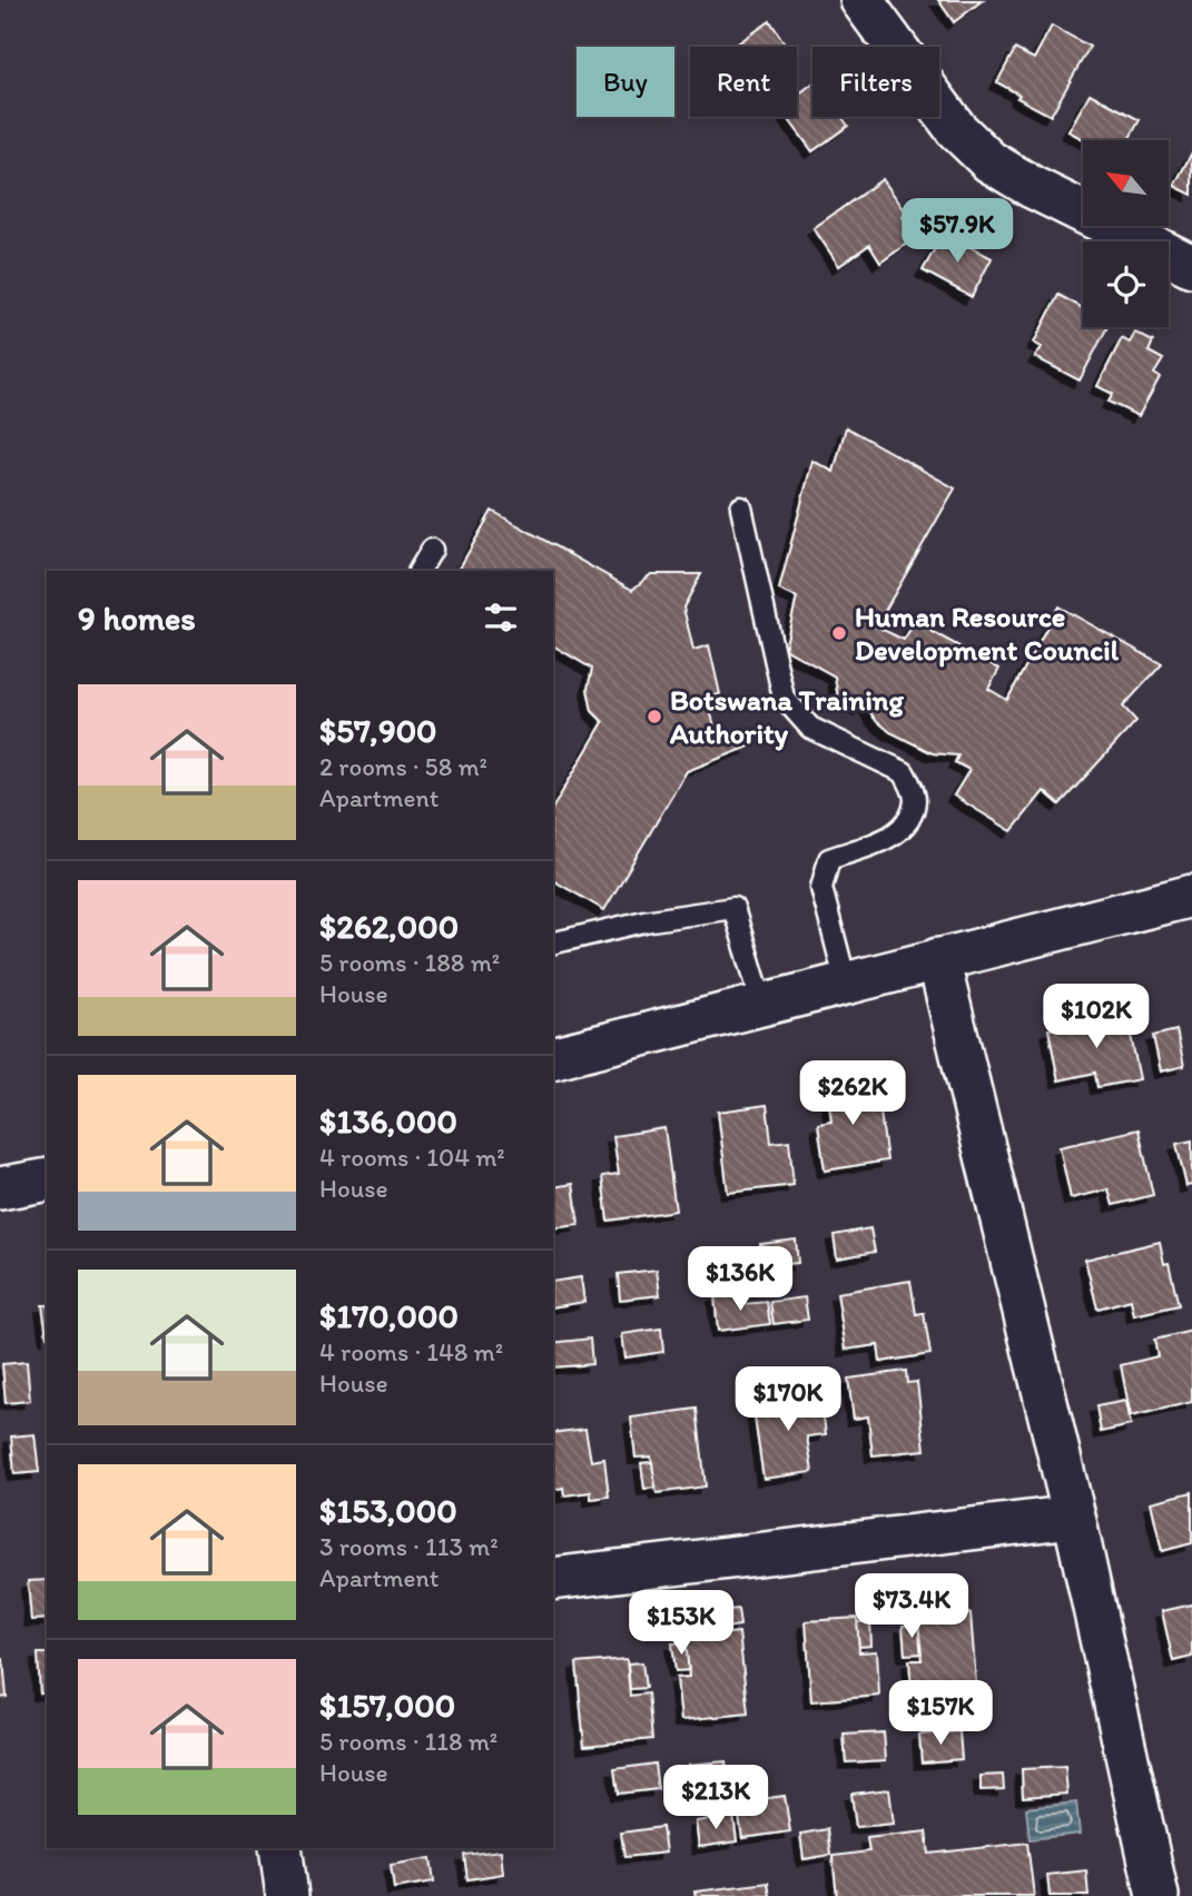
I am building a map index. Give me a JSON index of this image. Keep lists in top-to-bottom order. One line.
{"places":["Human Resource Development Council","Botswana Training Authority"],"north":"top left","page":{"chip":["Buy","Rent","Filters"],"price":["$57.9K","$102K","$262K","$136K","$170K","$73.4K","$153K","$157K","$213K"],"heading":"9 homes","list":[{"name":"$57,900","note":"2 rooms · 58 m² · Apartment"},{"name":"$262,000","note":"5 rooms · 188 m² · House"},{"name":"$136,000","note":"4 rooms · 104 m² · House"},{"name":"$170,000","note":"4 rooms · 148 m² · House"},{"name":"$153,000","note":"3 rooms · 113 m² · Apartment"},{"name":"$157,000","note":"5 rooms · 118 m² · House"}]}}
